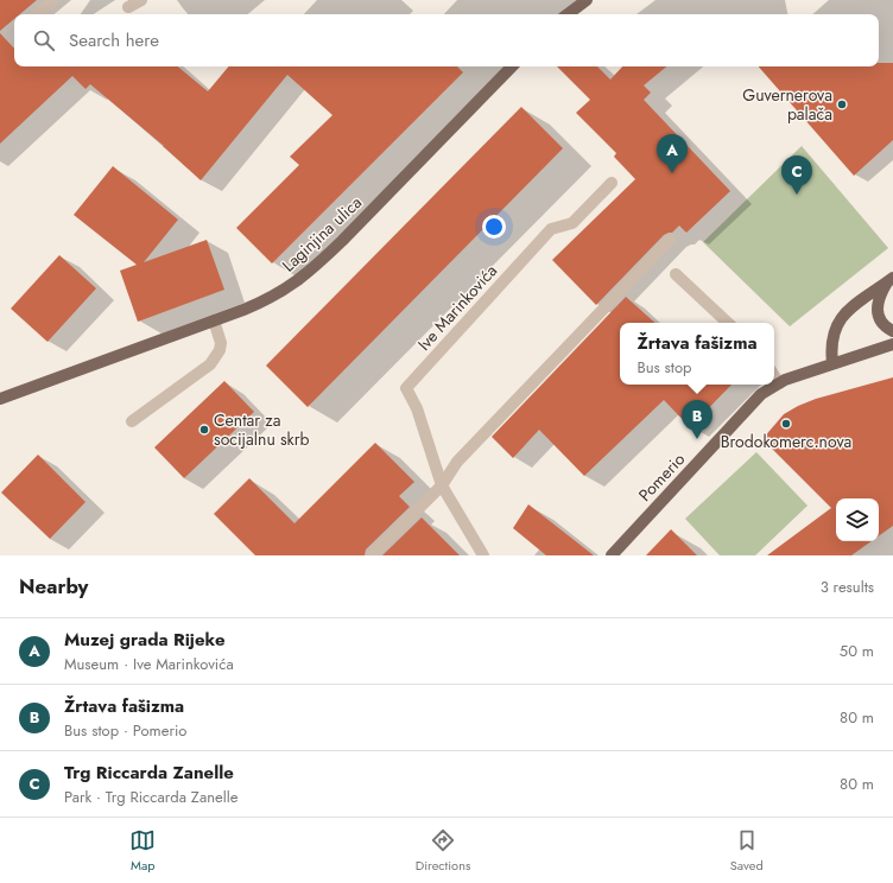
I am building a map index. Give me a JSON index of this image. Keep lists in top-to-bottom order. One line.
{"streets":{"main road":["Laginjina ulica","Pomerio"],"street":["Ive Marinkovića"]},"places":["Guvernerova palača","Brodokomerc.nova","Centar za socijalnu skrb"],"page":{"search":"Search here","pins":["A","C","B"],"popup":["Žrtava fašizma","Bus stop"],"heading":["Nearby","3 results"],"list":[{"mark":"A","name":"Muzej grada Rijeke","note":"Museum · Ive Marinkovića","value":"50 m"},{"mark":"B","name":"Žrtava fašizma","note":"Bus stop · Pomerio","value":"80 m"},{"mark":"C","name":"Trg Riccarda Zanelle","note":"Park · Trg Riccarda Zanelle","value":"80 m"}],"nav":["Map","Directions","Saved"]}}
